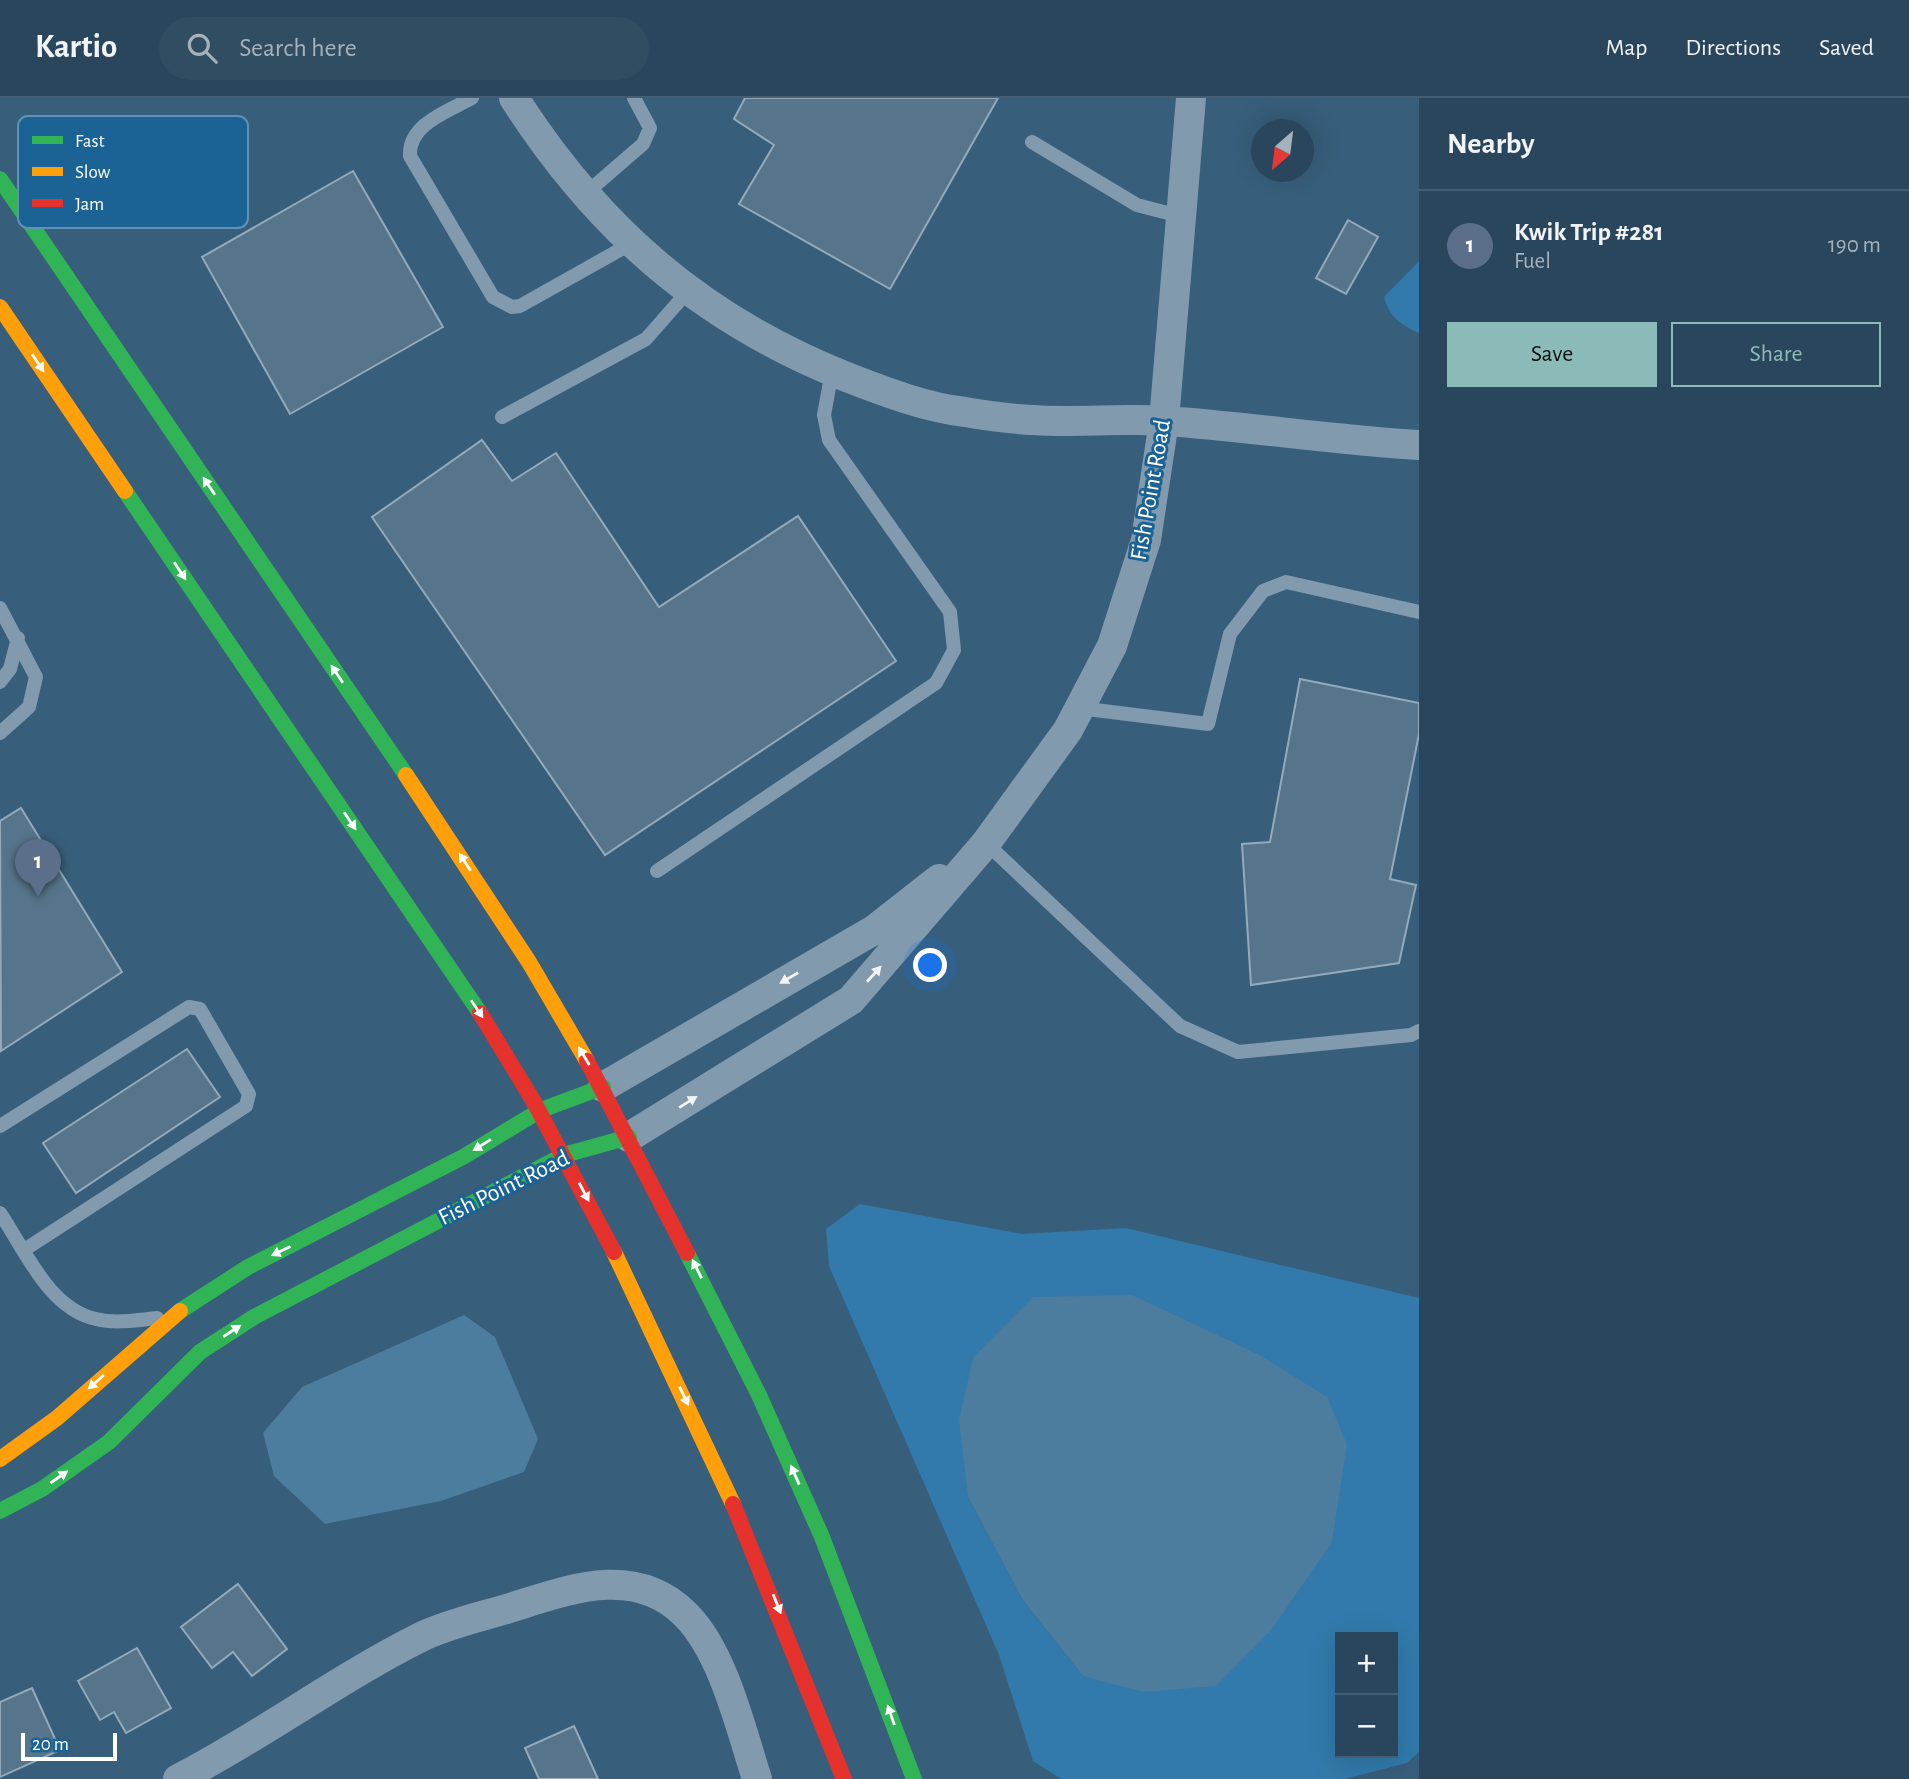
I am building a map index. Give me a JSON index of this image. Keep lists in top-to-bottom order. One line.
{"streets":{"main road":["Fish Point Road"]},"legend":["Fast","Slow","Jam"],"scale_bar":"20 m","north":"bottom left","page":{"header":"Kartio","search":"Search here","nav":["Map","Directions","Saved"],"heading":"Nearby","list":[{"mark":"1","name":"Kwik Trip #281","note":"Fuel","value":"190 m"}],"buttons":["Save","Share"],"pins":"1","map_buttons":["+","−"],"scale":"20 m"}}
